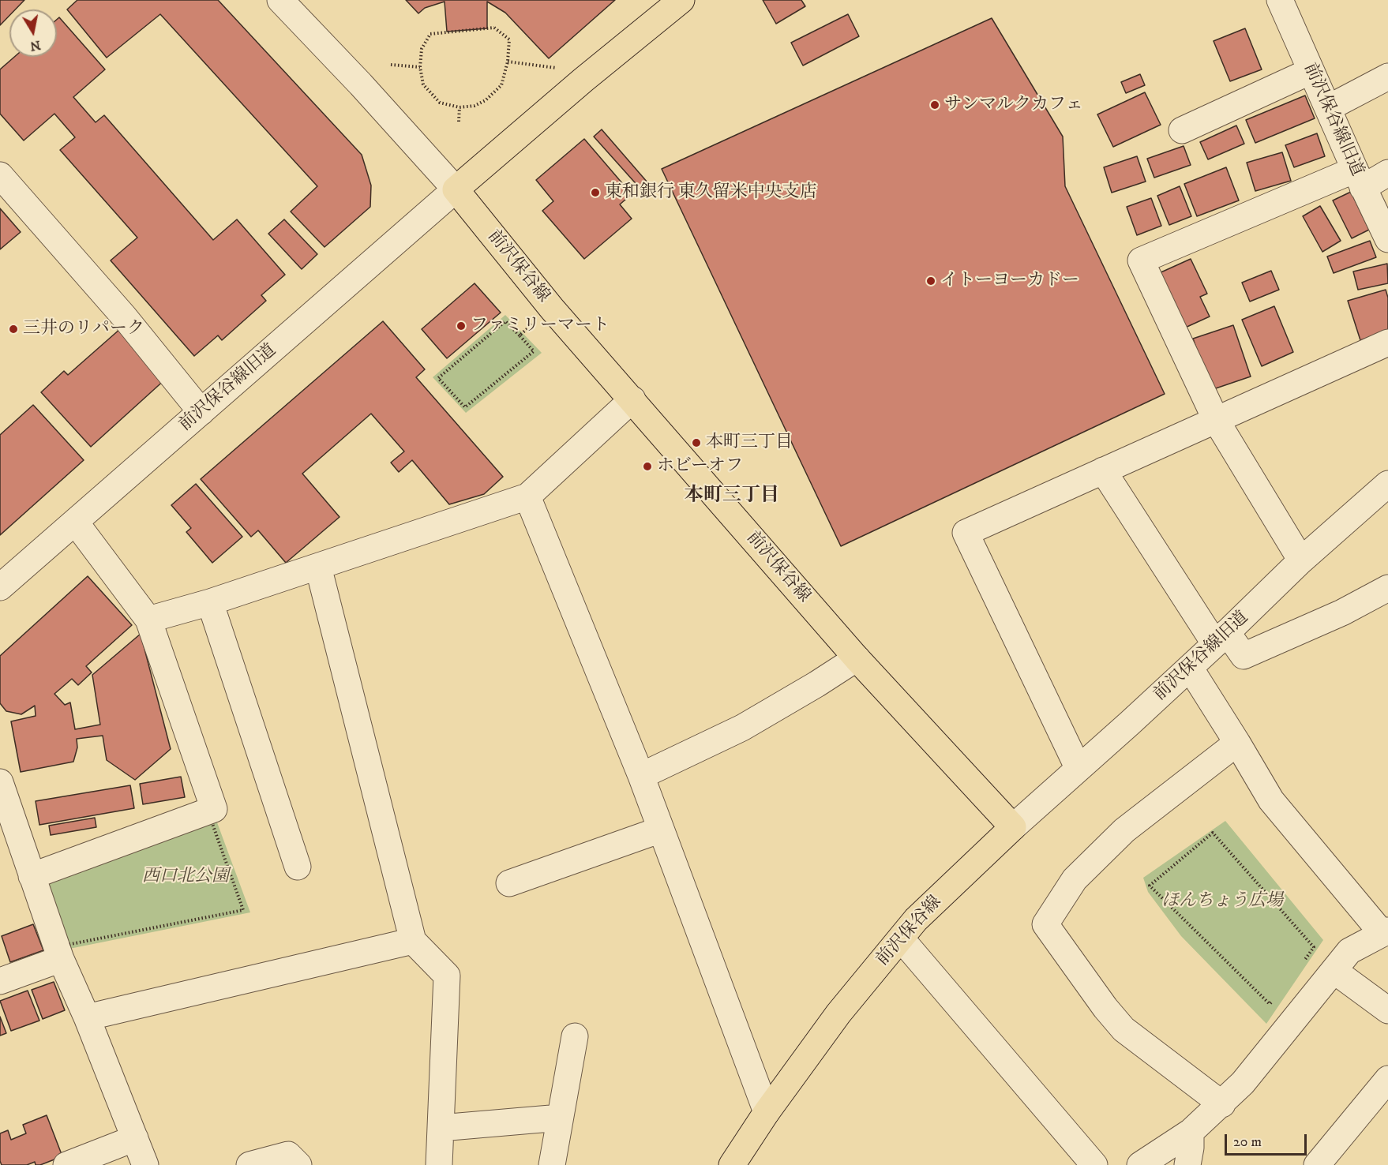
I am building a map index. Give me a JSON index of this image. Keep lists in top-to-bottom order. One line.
{"streets":{"main road":["前沢保谷線"],"street":["前沢保谷線旧道"]},"crossings":[["前沢保谷線旧道","前沢保谷線"]],"districts":["本町三丁目"],"parks":["西口北公園","ほんちょう広場"],"places":["サンマルクカフェ","東和銀行 東久留米中央支店","イトーヨーカドー","ファミリーマート","三井のリパーク","本町三丁目","ホビーオフ"],"scale_bar":"20 m","north":"bottom"}
